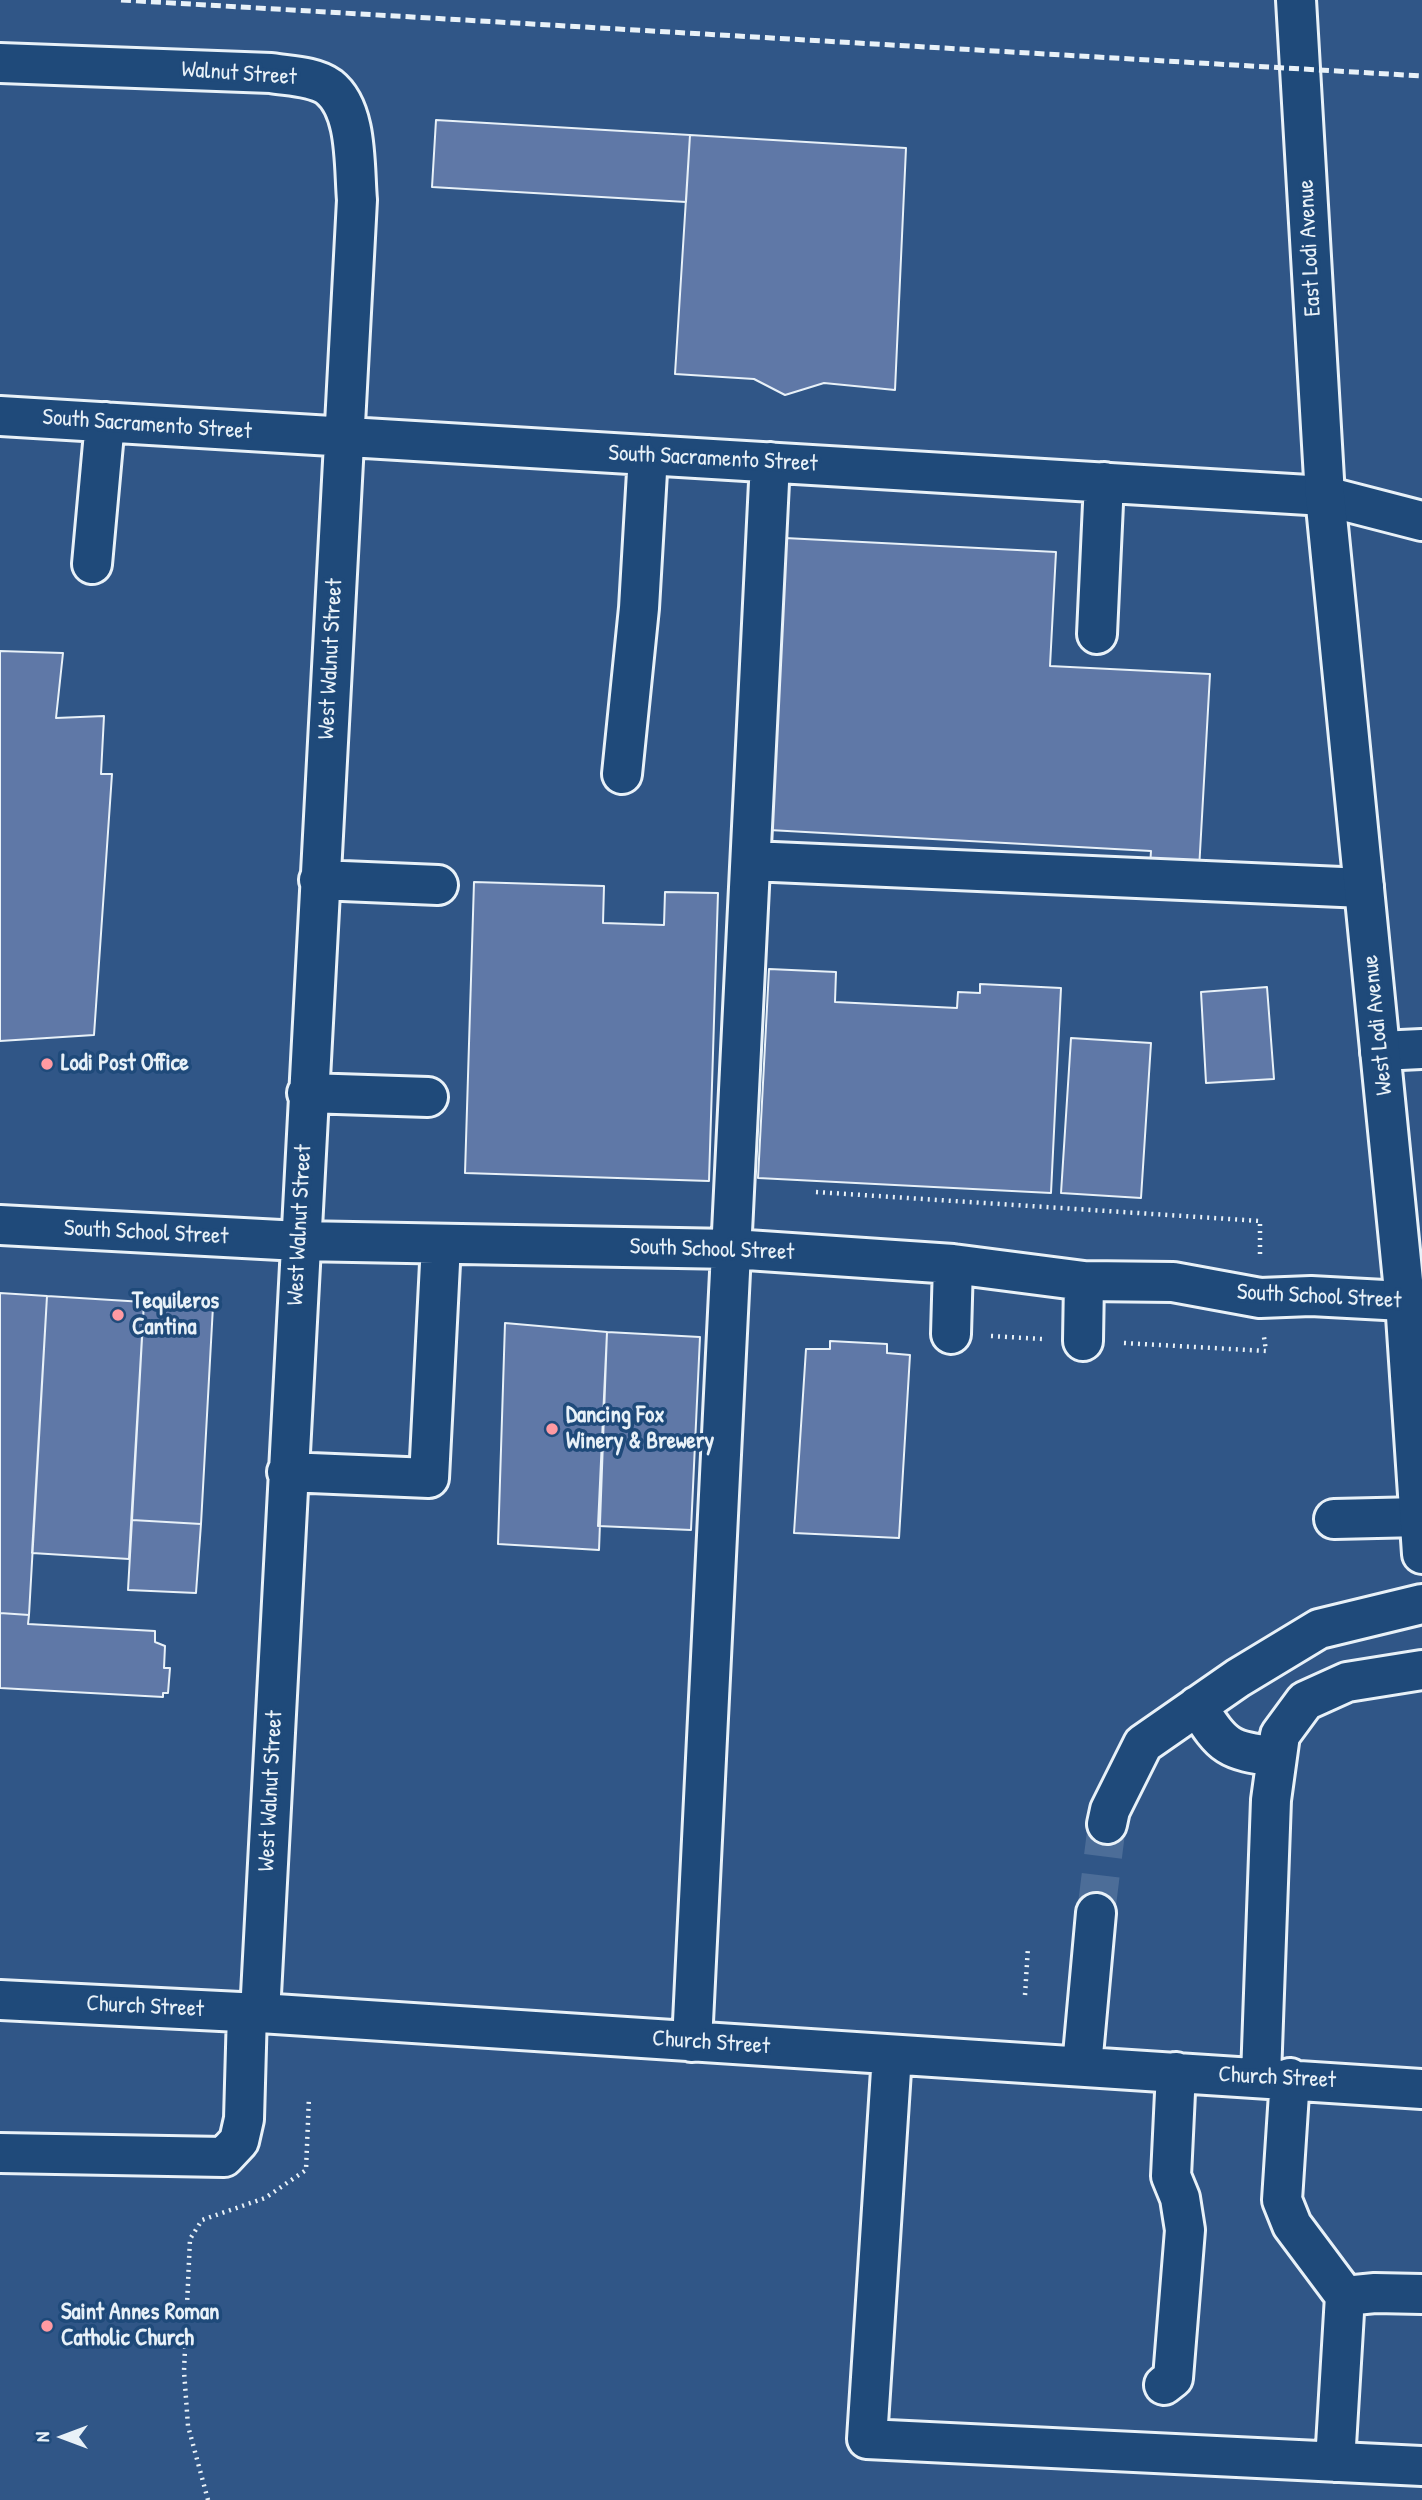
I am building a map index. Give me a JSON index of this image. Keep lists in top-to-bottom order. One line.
{"streets":{"street":["Walnut Street","East Lodi Avenue","South Sacramento Street","West Walnut Street","West Lodi Avenue","South School Street","Church Street"]},"crossings":[["Walnut Street","South Sacramento Street"],["Walnut Street","West Walnut Street"],["East Lodi Avenue","South Sacramento Street"],["East Lodi Avenue","West Lodi Avenue"],["South Sacramento Street","West Walnut Street"],["South Sacramento Street","West Lodi Avenue"],["West Walnut Street","South School Street"],["West Walnut Street","Church Street"],["West Lodi Avenue","South School Street"]],"places":["Lodi Post Office","Tequileros Cantina","Dancing Fox Winery & Brewery","Saint Annes Roman Catholic Church"],"north":"left"}
